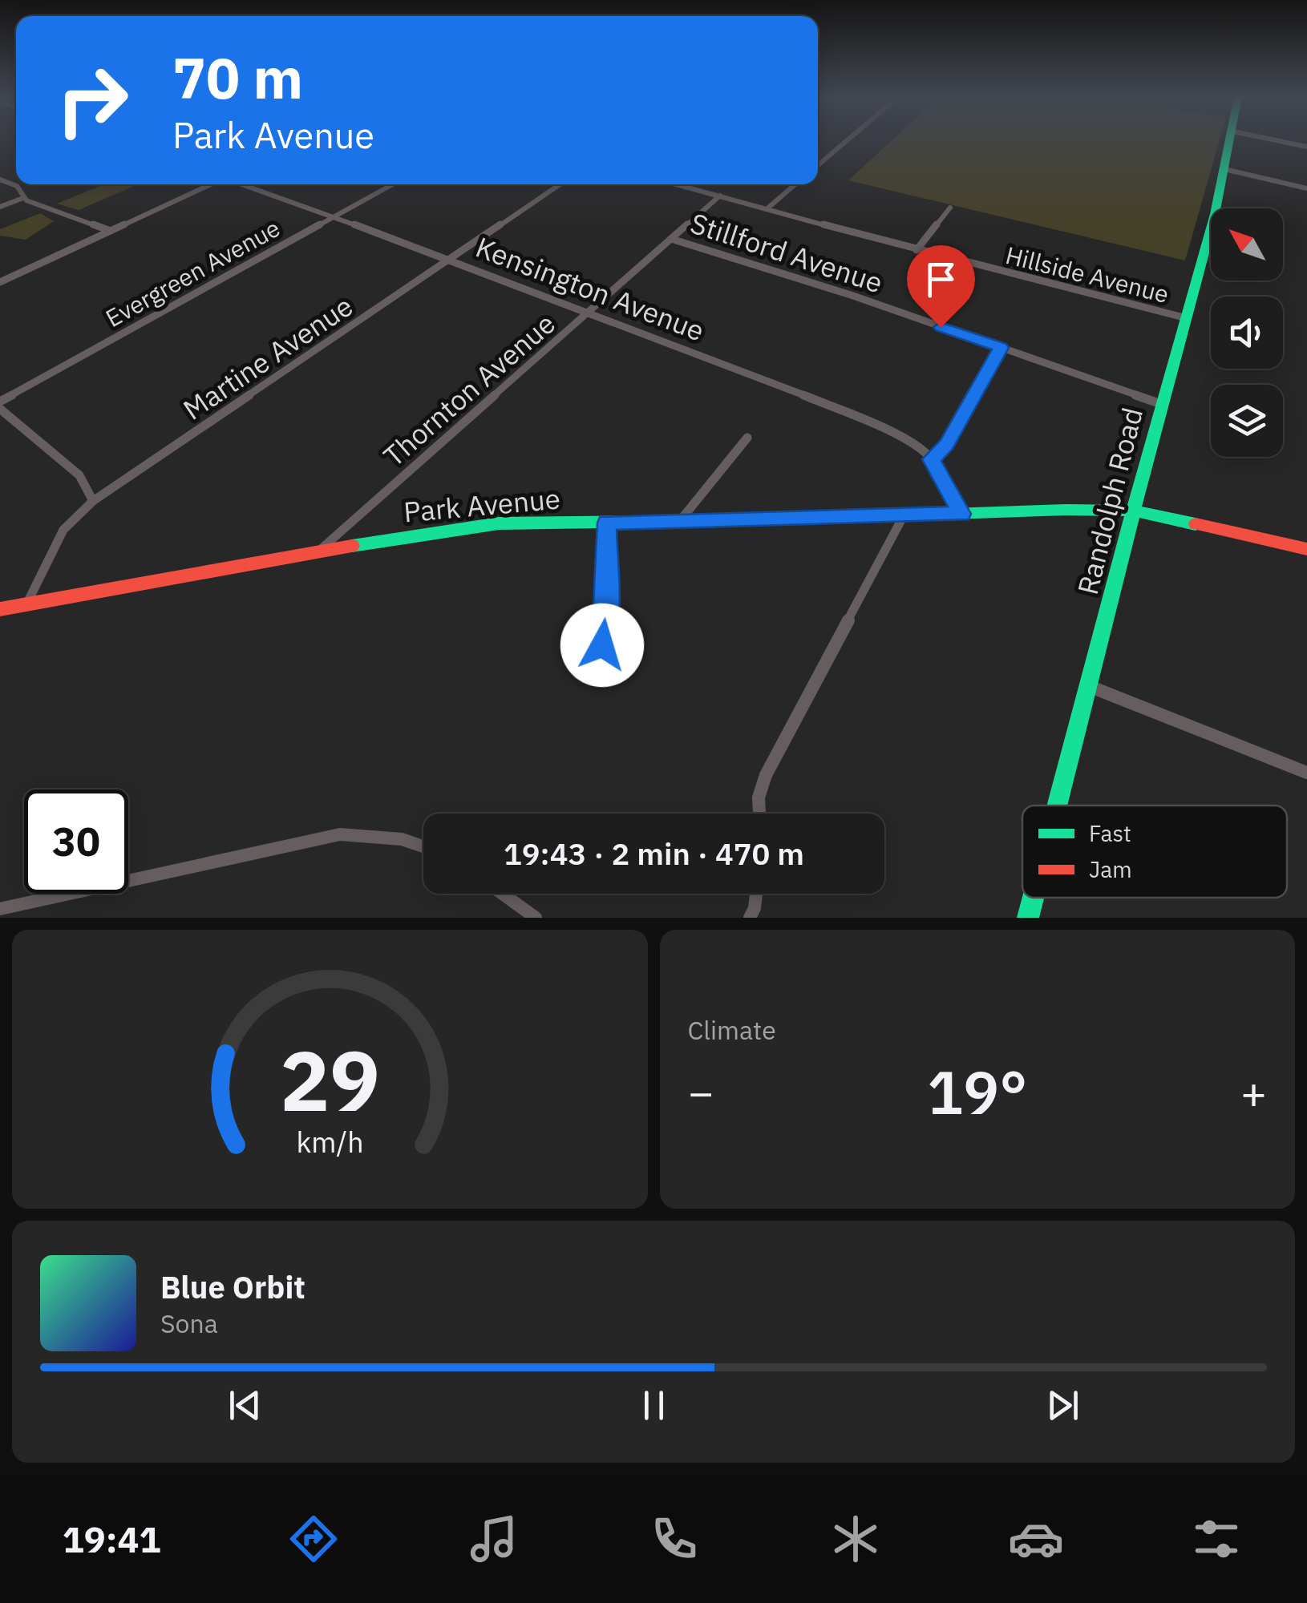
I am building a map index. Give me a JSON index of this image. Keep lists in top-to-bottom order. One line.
{"streets":{"street":["Stillford Avenue","Evergreen Avenue","Hillside Avenue","Kensington Avenue","Martine Avenue","Thornton Avenue","Randolph Road","Park Avenue"]},"crossings":[["Stillford Avenue","Thornton Avenue"],["Stillford Avenue","Randolph Road"],["Evergreen Avenue","Kensington Avenue"],["Hillside Avenue","Thornton Avenue"],["Hillside Avenue","Randolph Road"],["Kensington Avenue","Martine Avenue"],["Kensington Avenue","Thornton Avenue"],["Martine Avenue","Park Avenue"],["Thornton Avenue","Park Avenue"],["Randolph Road","Park Avenue"]],"legend":["Fast","Jam"],"north":"top left","page":{"turn":["70 m","Park Avenue"],"limit":"30","trip":"19:43 · 2 min · 470 m","tile":"Climate","heat":["−","19°","+"],"song":["Blue Orbit","Sona"],"tabs":"19:41","gauge":["29","km/h"]}}
